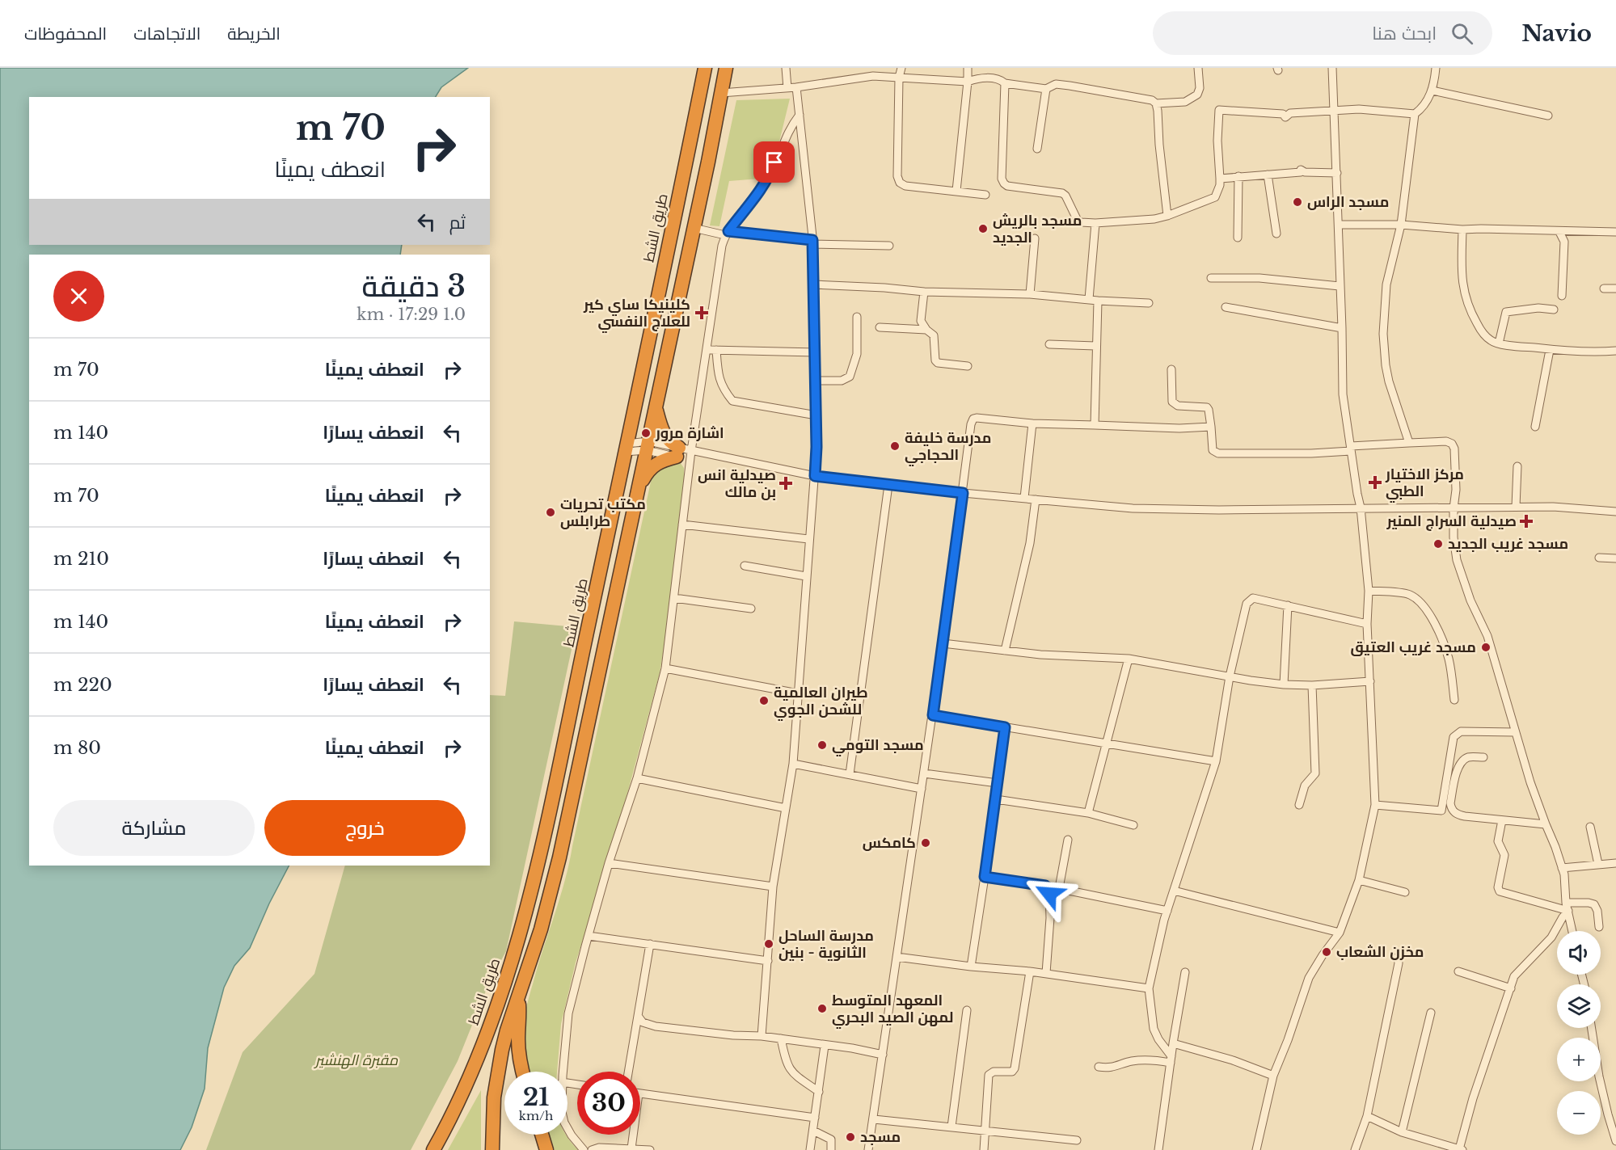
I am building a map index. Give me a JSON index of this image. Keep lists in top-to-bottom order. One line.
{"streets":{"highway":["طريق الشط"]},"parks":["مقبرة الهنشير"],"places":{"other":["مسجد الراس","مسجد بالريش الجديد","اشارة مرور","مدرسة خليفة الحجاجي","مكتب تحريات طرابلس","مسجد غريب الجديد","مسجد غريب العتيق","طيران العالمية للشحن الجوي","مسجد التومي","كامكس","مدرسة الساحل الثانوية - بنين","مخزن الشعاب","المعهد المتوسط لمهن الصيد البحري","مسجد"],"health":["كلينيكا ساي كير للعلاج النفسي","مركز الاختيار الطبي","صيدلية انس بن مالك","صيدلية السراج المنير"]},"page":{"header":"Navio","search":"ابحث هنا","nav":["الخريطة","الاتجاهات","المحفوظات"],"turn":["70 m","انعطف يمينًا"],"then":"ثم","heading":["3 دقيقة","1.0 km · 17:29"],"list":[{"name":"انعطف يمينًا","value":"70 m"},{"name":"انعطف يسارًا","value":"140 m"},{"name":"انعطف يمينًا","value":"70 m"},{"name":"انعطف يسارًا","value":"210 m"},{"name":"انعطف يمينًا","value":"140 m"},{"name":"انعطف يسارًا","value":"220 m"},{"name":"انعطف يمينًا","value":"80 m"}],"buttons":["خروج","مشاركة"],"map_buttons":["+","−"],"speed":"21 km/h","limit":"30"}}
